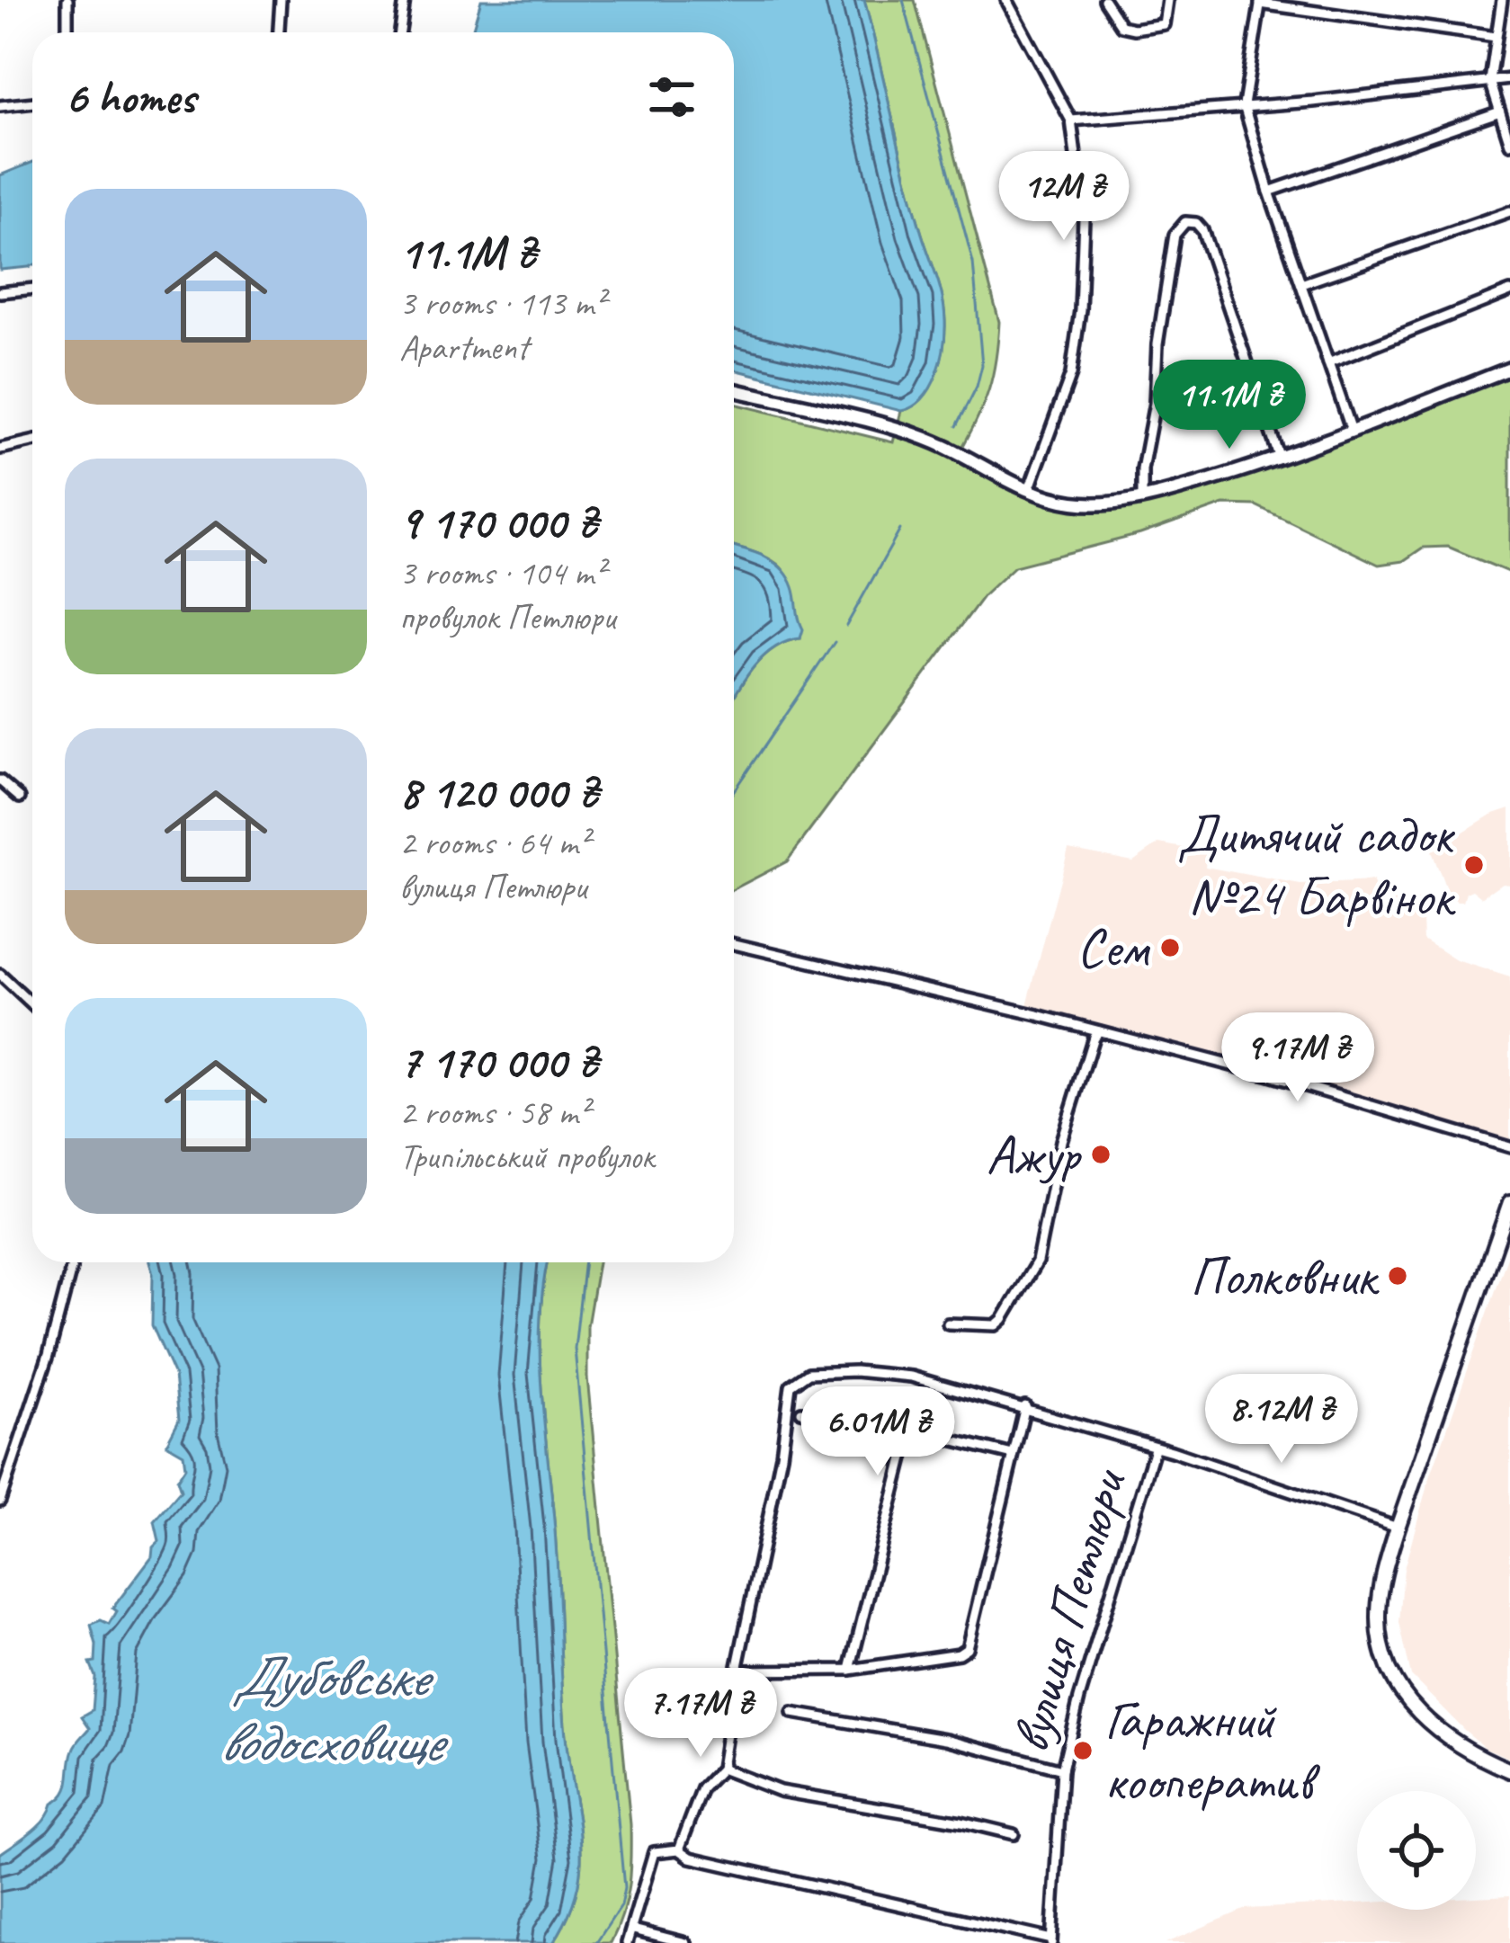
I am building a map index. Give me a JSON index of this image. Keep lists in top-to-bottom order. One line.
{"streets":{"street":["вулиця Петлюри"]},"water":["Дубовське водосховище"],"places":["Дитячий садок №24 Барвінок","Сем","Ажур","Полковник","Гаражний кооператив"],"page":{"heading":"6 homes","price":["12M ₴","11.1M ₴","9.17M ₴","8.12M ₴","6.01M ₴","7.17M ₴"],"list":[{"name":"11.1M ₴","note":"3 rooms · 113 m² · Apartment"},{"name":"9 170 000 ₴","note":"3 rooms · 104 m² · провулок Петлюри"},{"name":"8 120 000 ₴","note":"2 rooms · 64 m² · вулиця Петлюри"},{"name":"7 170 000 ₴","note":"2 rooms · 58 m² · Трипільський провулок"}]}}
